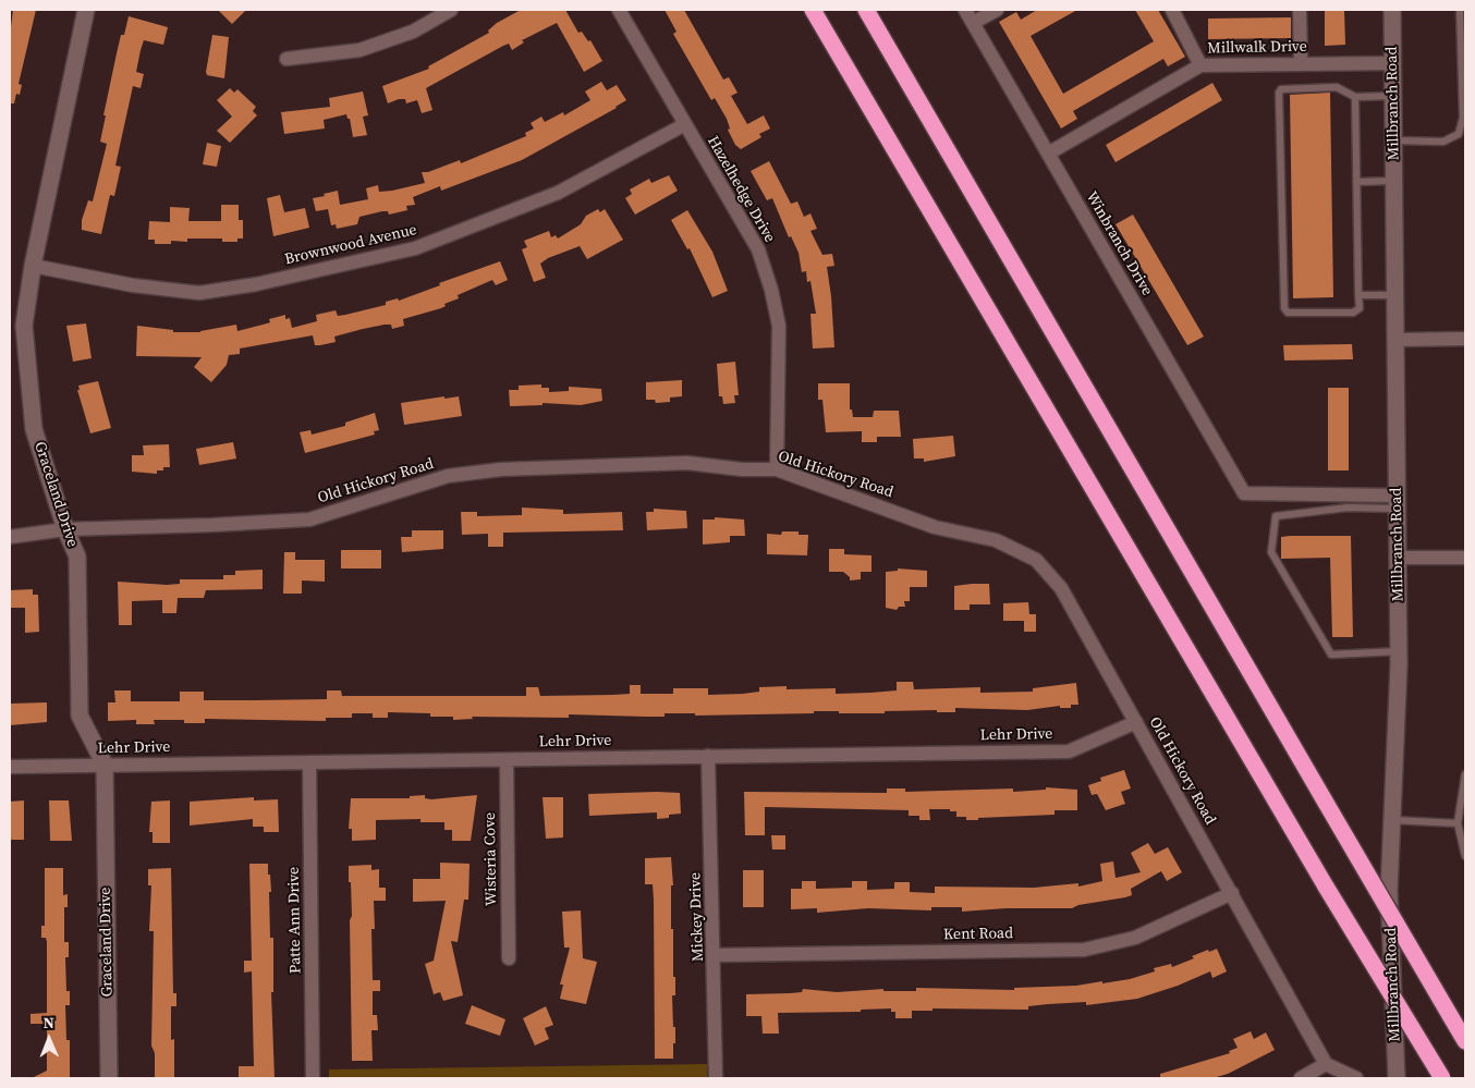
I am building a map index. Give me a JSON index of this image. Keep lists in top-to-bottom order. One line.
{"streets":{"street":["Millwalk Drive","Millbranch Road","Hazelhedge Drive","Winbranch Drive","Brownwood Avenue","Old Hickory Road","Graceland Drive","Lehr Drive","Wisteria Cove","Mickey Drive","Patte Ann Drive","Kent Road"]},"crossings":[["Millwalk Drive","Millbranch Road"],["Millwalk Drive","Winbranch Drive"],["Millbranch Road","Winbranch Drive"],["Hazelhedge Drive","Brownwood Avenue"],["Hazelhedge Drive","Old Hickory Road"],["Brownwood Avenue","Graceland Drive"],["Old Hickory Road","Graceland Drive"],["Old Hickory Road","Lehr Drive"],["Old Hickory Road","Kent Road"],["Graceland Drive","Lehr Drive"],["Lehr Drive","Wisteria Cove"],["Lehr Drive","Mickey Drive"],["Lehr Drive","Patte Ann Drive"],["Mickey Drive","Kent Road"]],"north":"top"}
